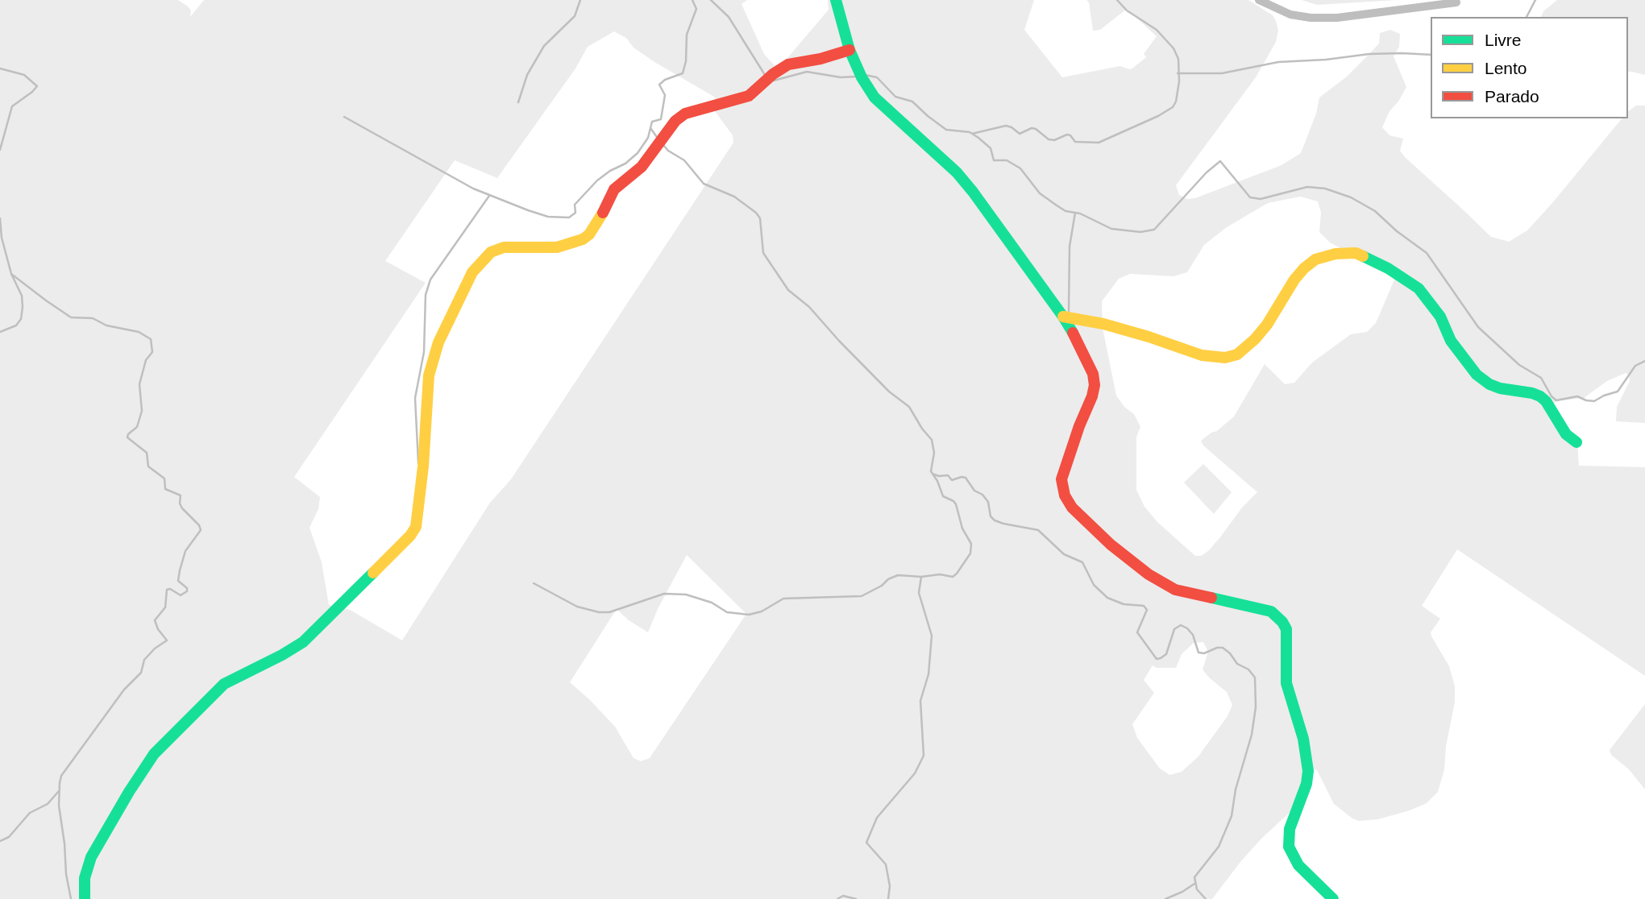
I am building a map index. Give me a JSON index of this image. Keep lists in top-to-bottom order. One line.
{"legend":["Livre","Lento","Parado"]}
